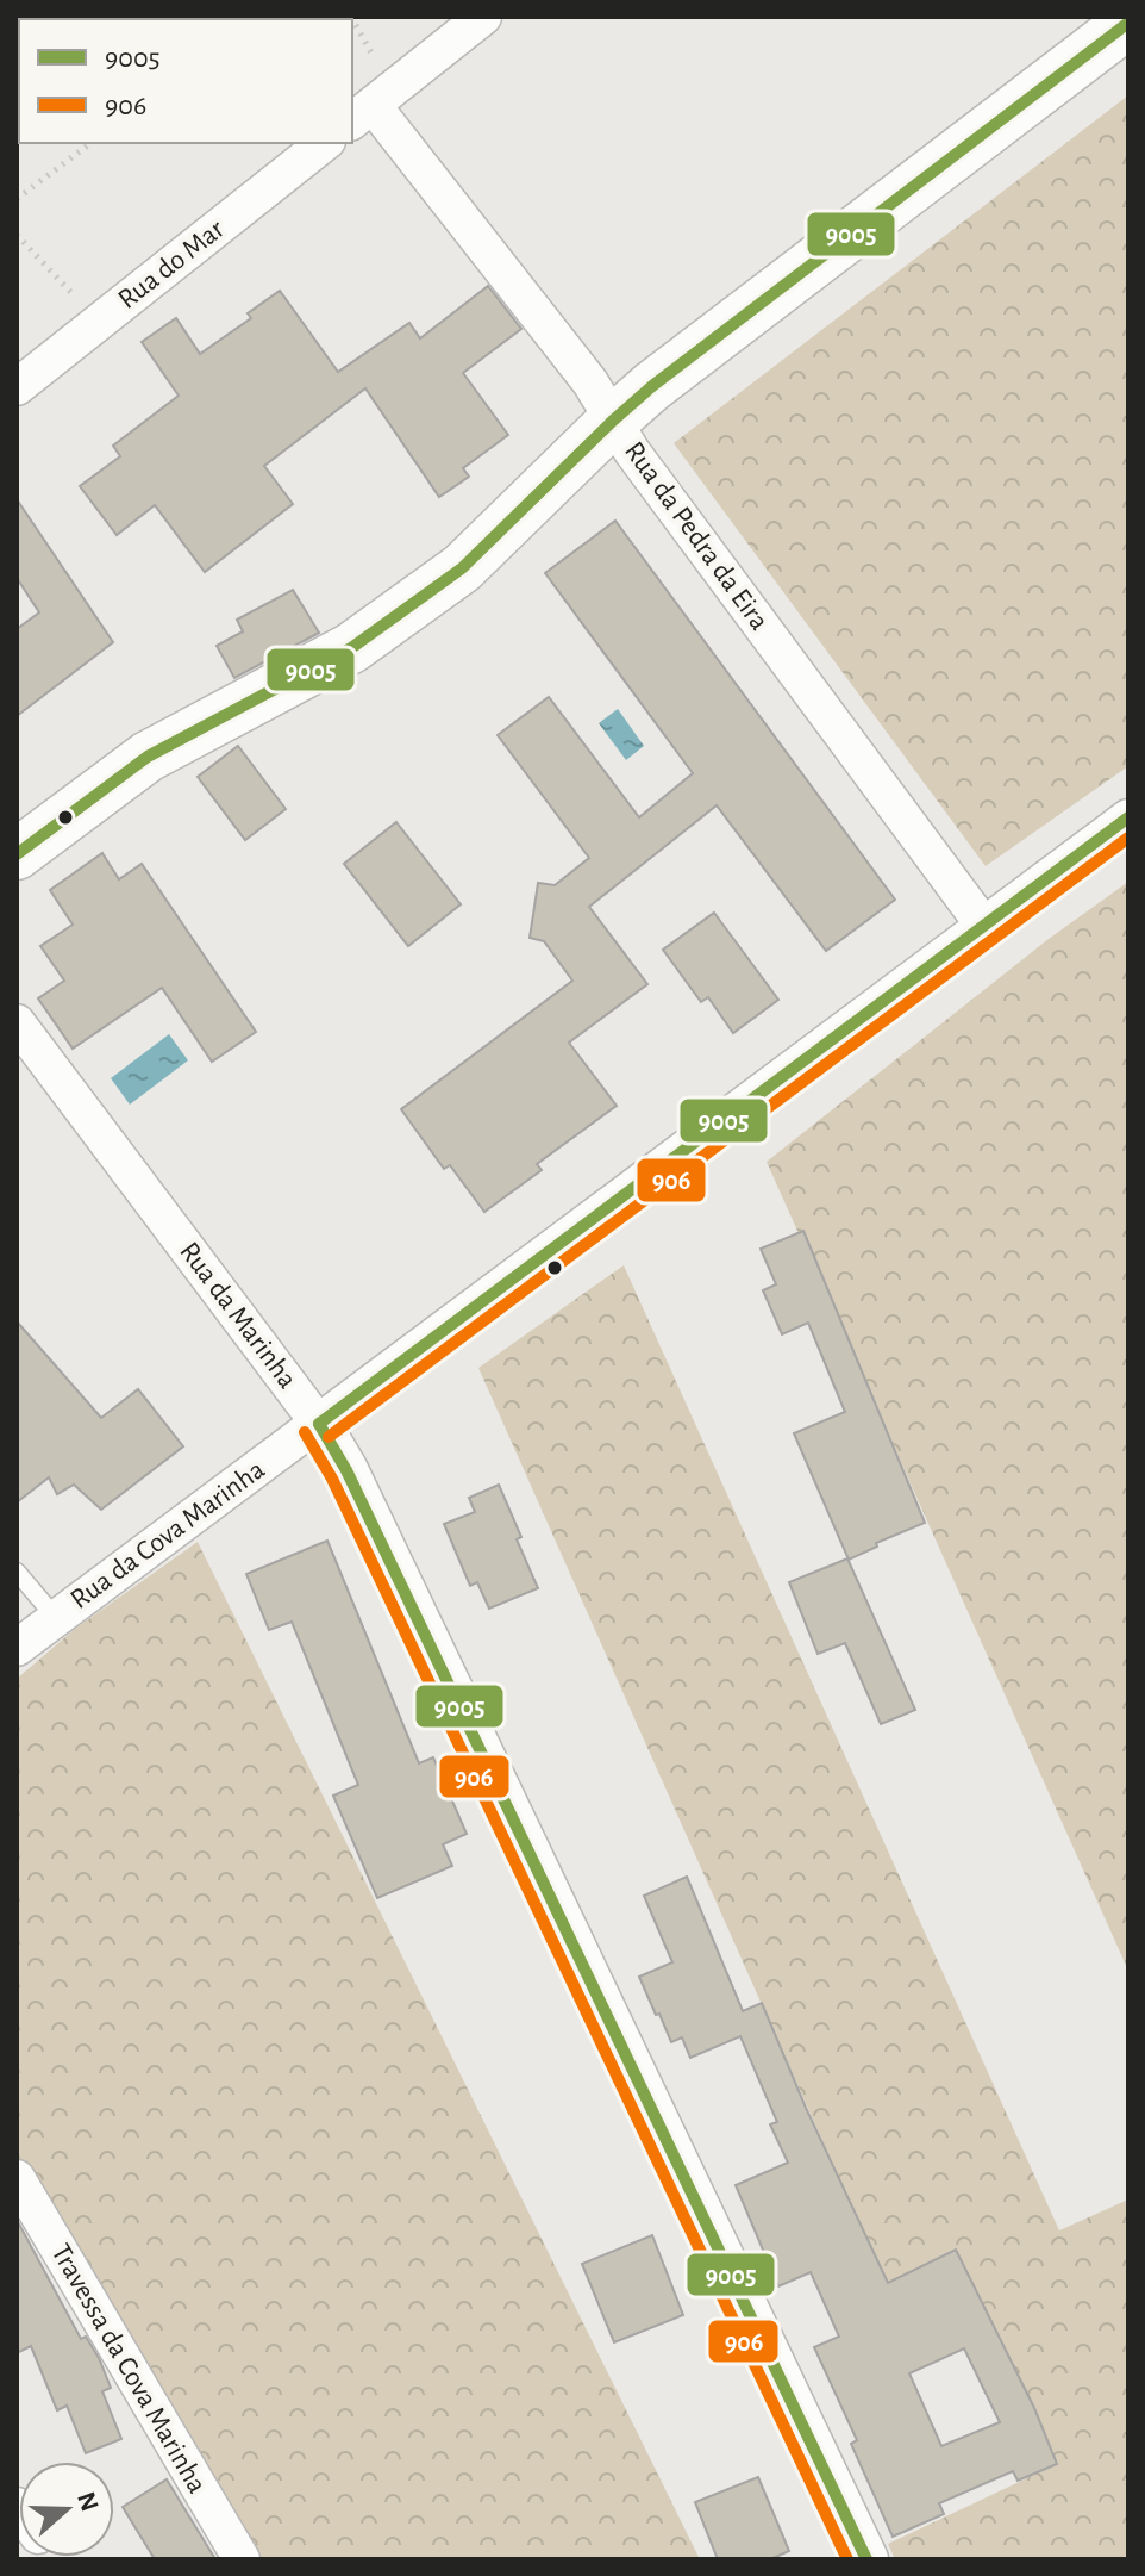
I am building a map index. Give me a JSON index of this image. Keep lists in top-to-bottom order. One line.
{"streets":{"street":["Rua do Mar","Rua da Pedra da Eira","Rua da Marinha","Rua da Cova Marinha","Travessa da Cova Marinha"]},"crossings":[["Rua da Pedra da Eira","Rua da Cova Marinha"],["Rua da Marinha","Rua da Cova Marinha"]],"lines":["transit line 9005","transit line 906"],"legend":["9005","906"],"north":"right"}
